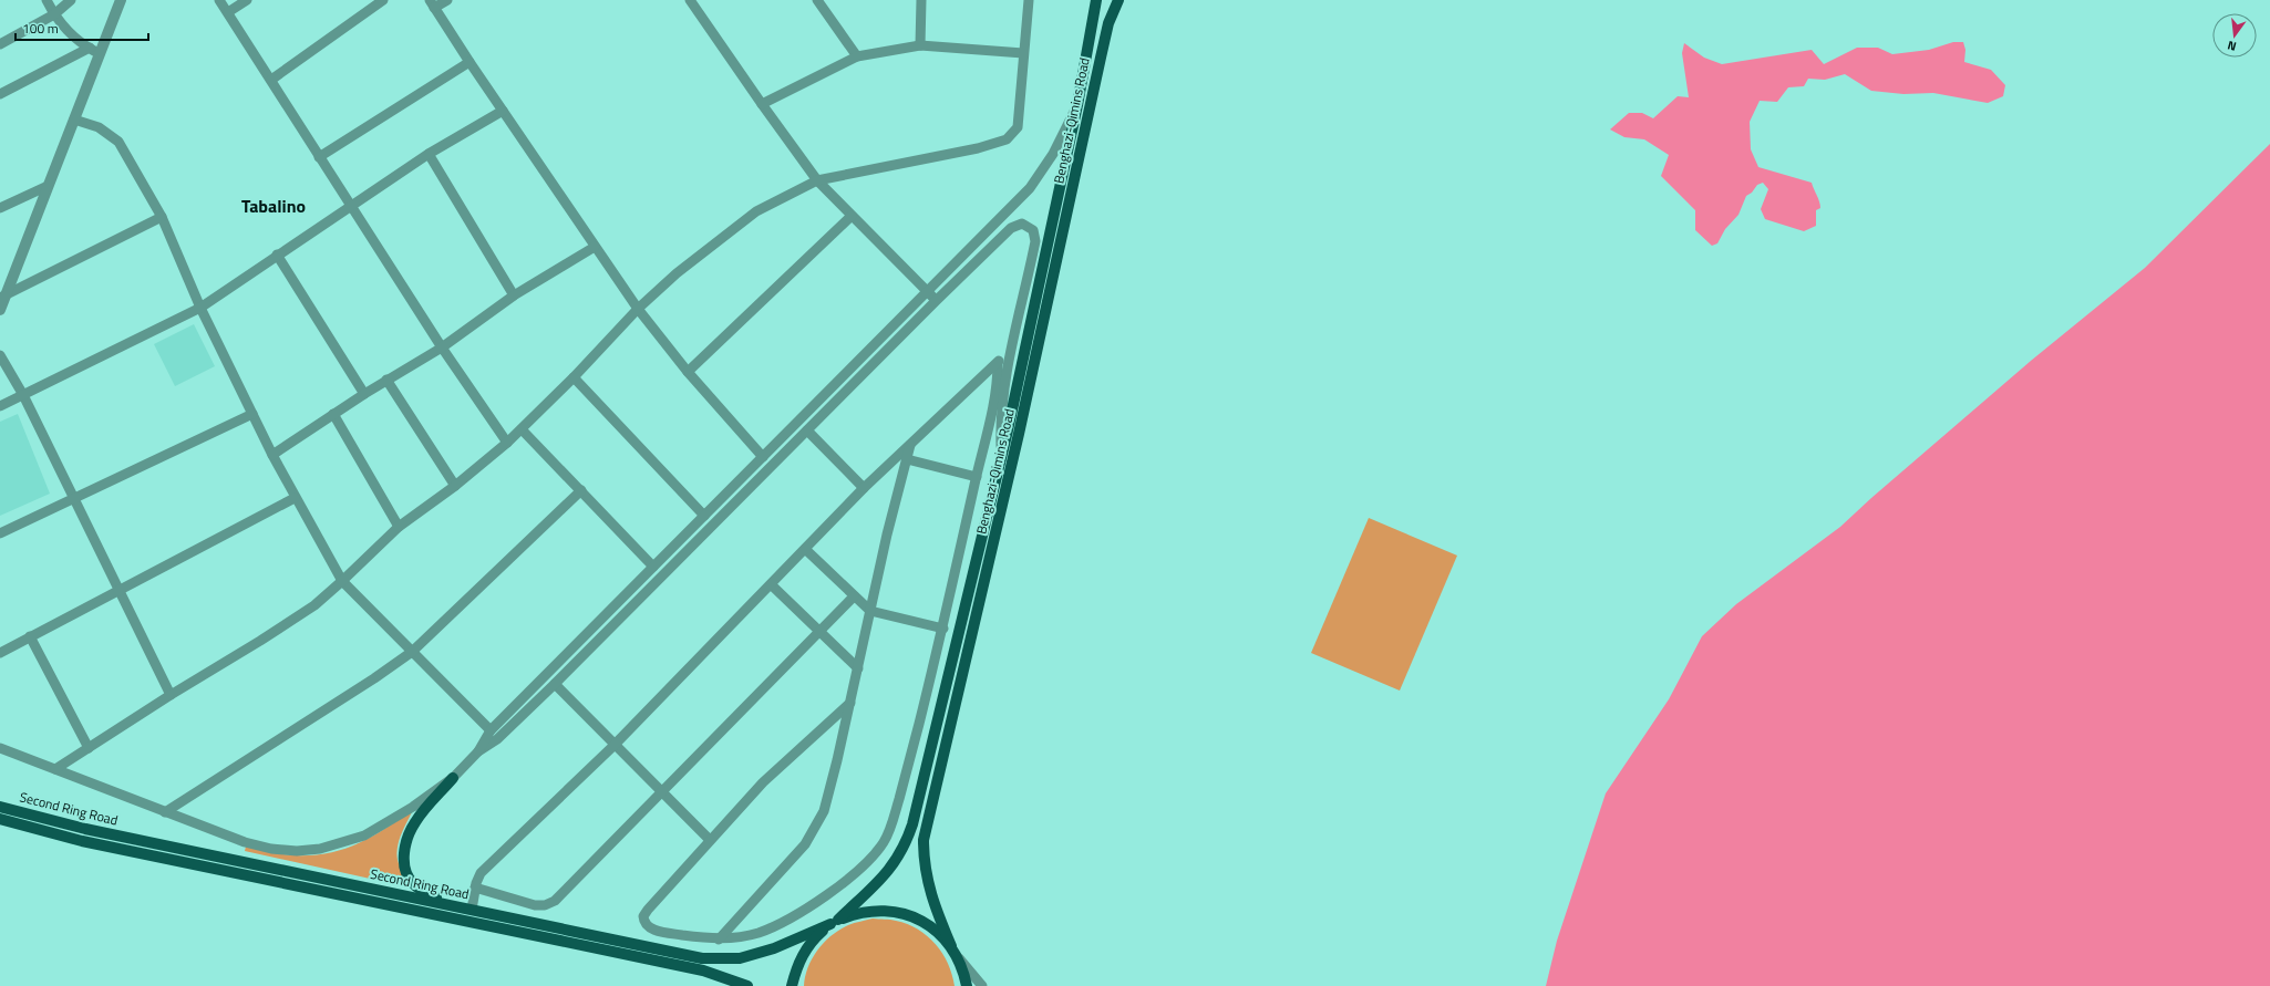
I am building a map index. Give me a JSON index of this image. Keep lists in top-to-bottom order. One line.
{"streets":{"main road":["Benghazi-Qimins Road","Second Ring Road"]},"crossings":[["Benghazi-Qimins Road","Second Ring Road"]],"districts":["Tabalino"],"scale_bar":"100 m","north":"bottom"}
